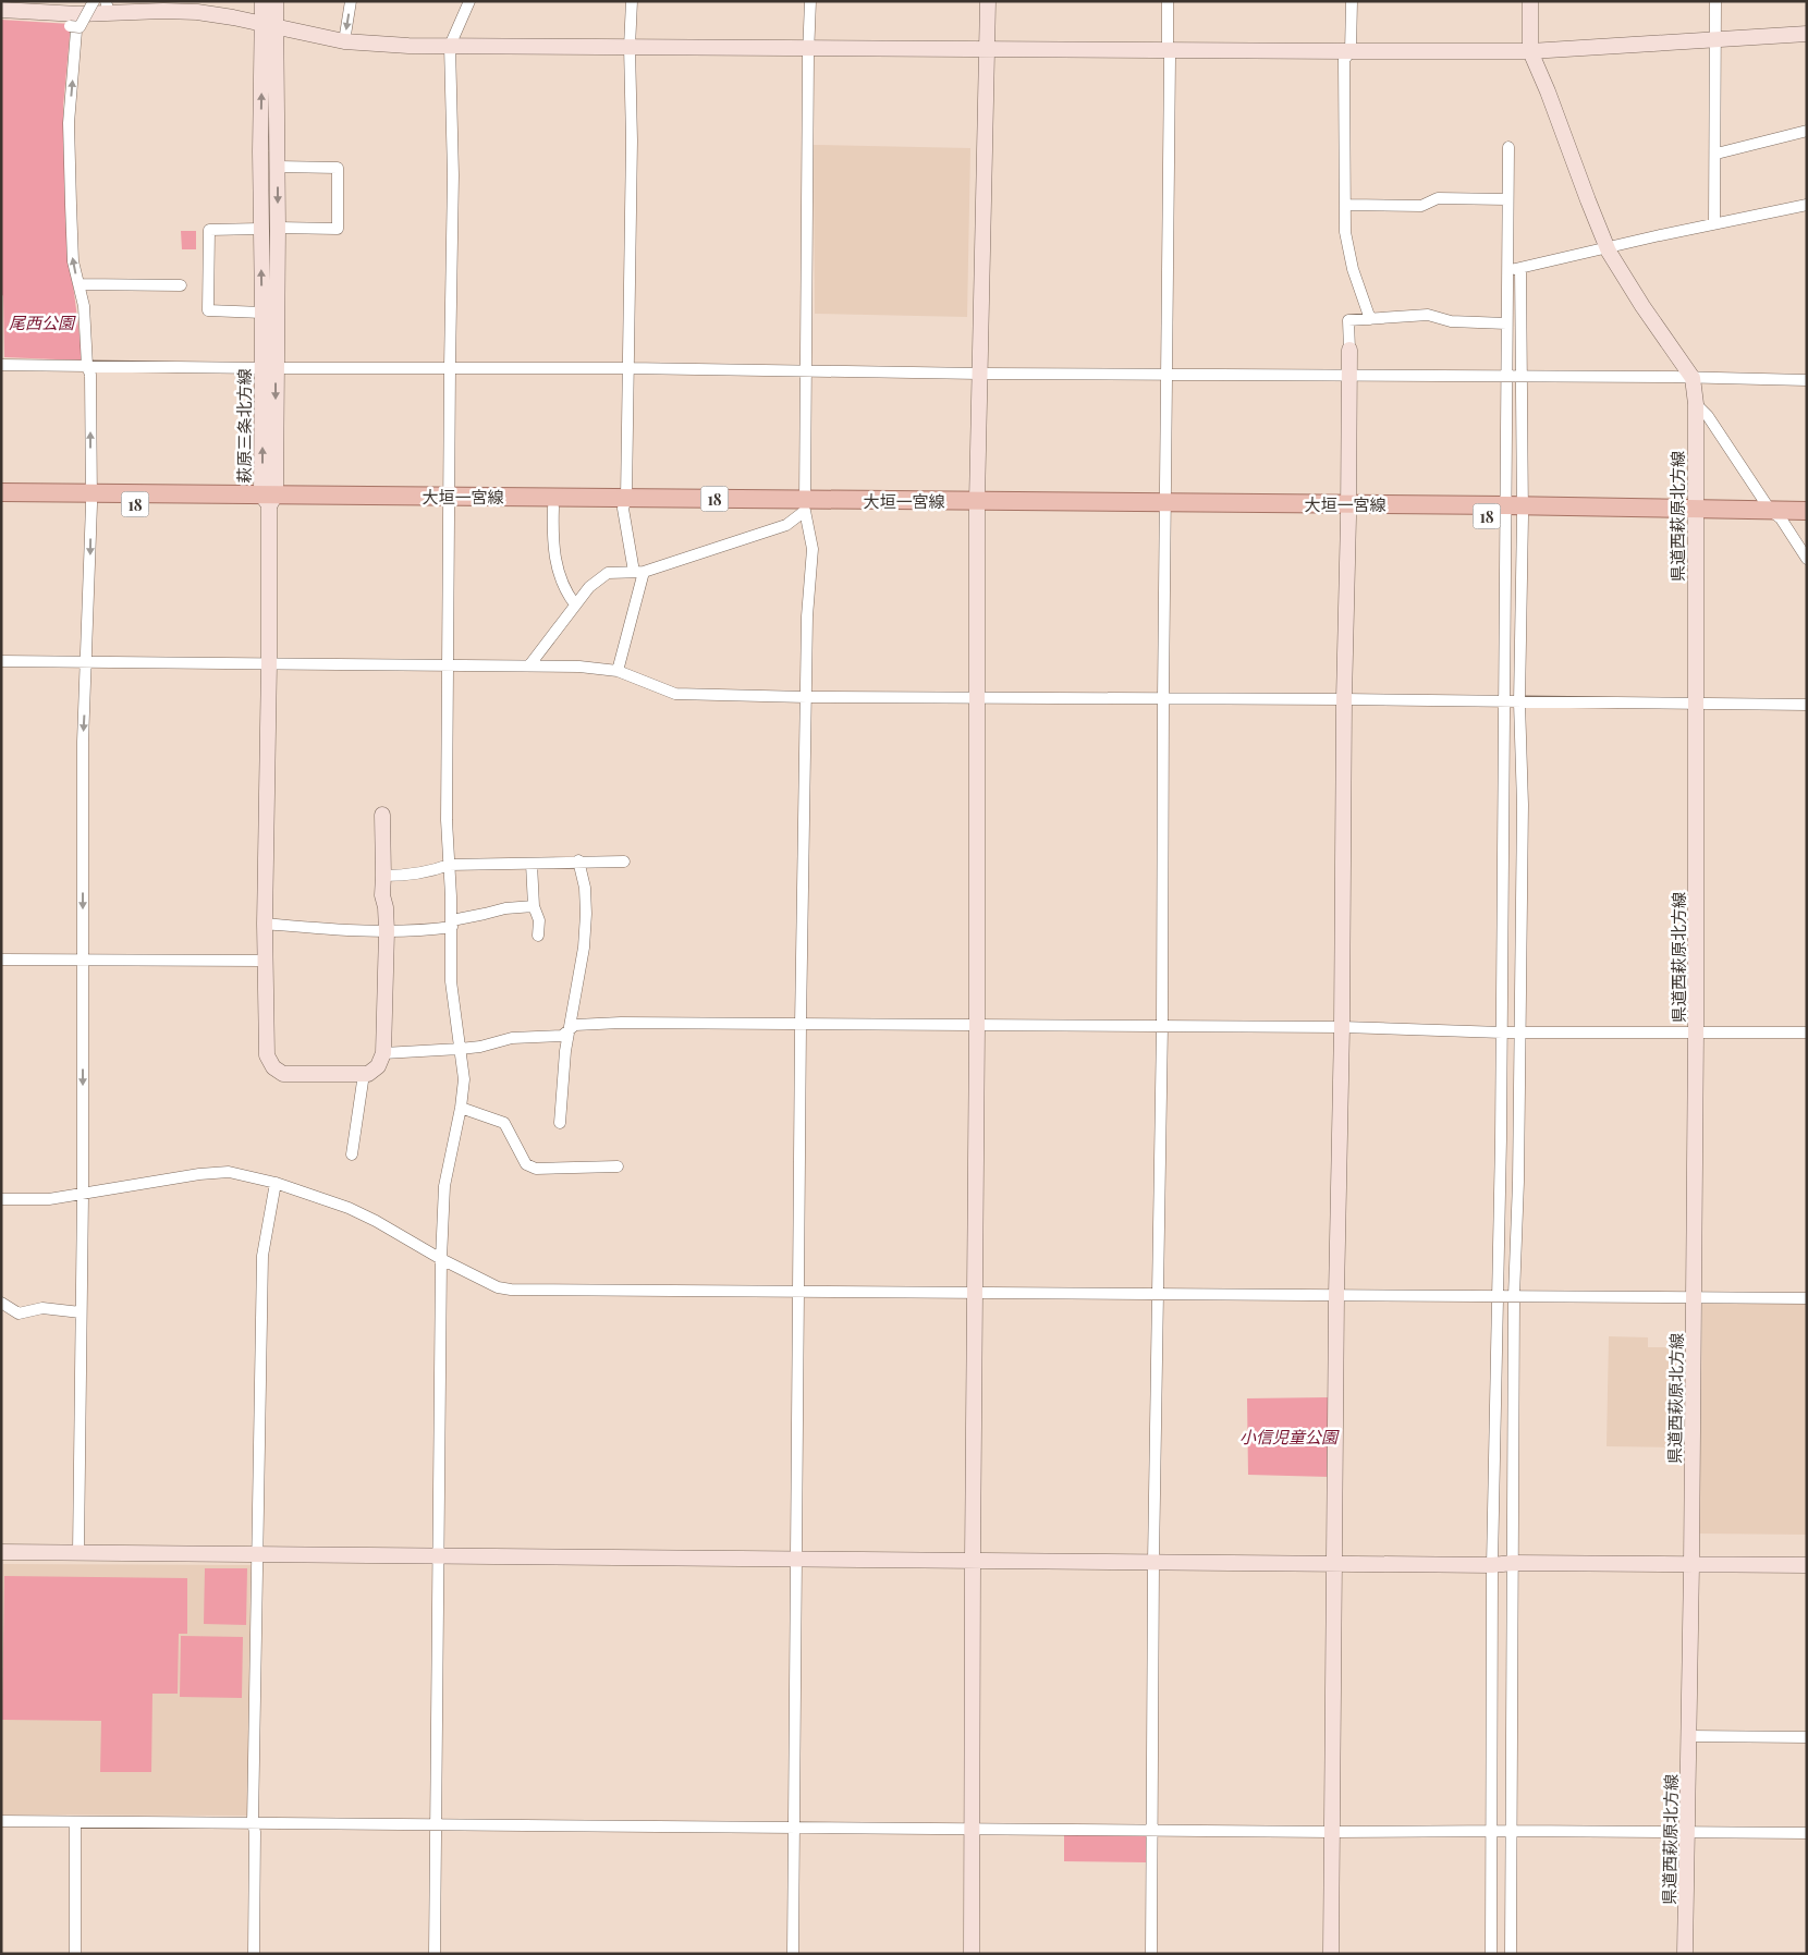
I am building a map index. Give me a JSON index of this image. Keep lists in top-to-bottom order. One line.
{"streets":{"main road":["大垣一宮線","18"],"street":["萩原三条北方線","県道西萩原北方線"]},"crossings":[["萩原三条北方線","大垣一宮線"],["大垣一宮線","県道西萩原北方線"]],"parks":["尾西公園","小信児童公園"]}
